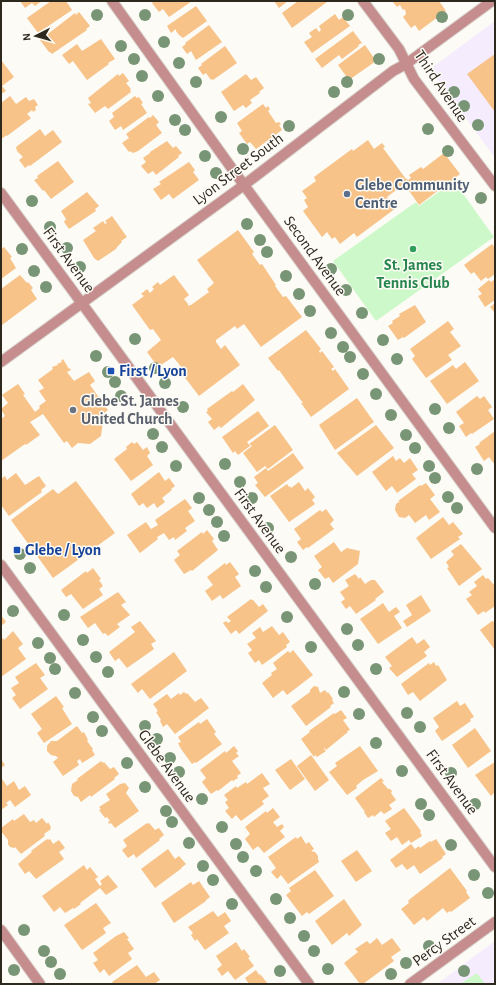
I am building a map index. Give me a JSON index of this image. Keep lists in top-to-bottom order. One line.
{"streets":{"street":["Third Avenue","Lyon Street South","Second Avenue","First Avenue","Glebe Avenue","Percy Street"]},"crossings":[["Third Avenue","Lyon Street South"],["Lyon Street South","Second Avenue"],["Lyon Street South","First Avenue"]],"places":{"other":["Glebe Community Centre","St. James Tennis Club","Glebe St. James United Church"],"transit":["First / Lyon","Glebe / Lyon"]},"north":"left"}
